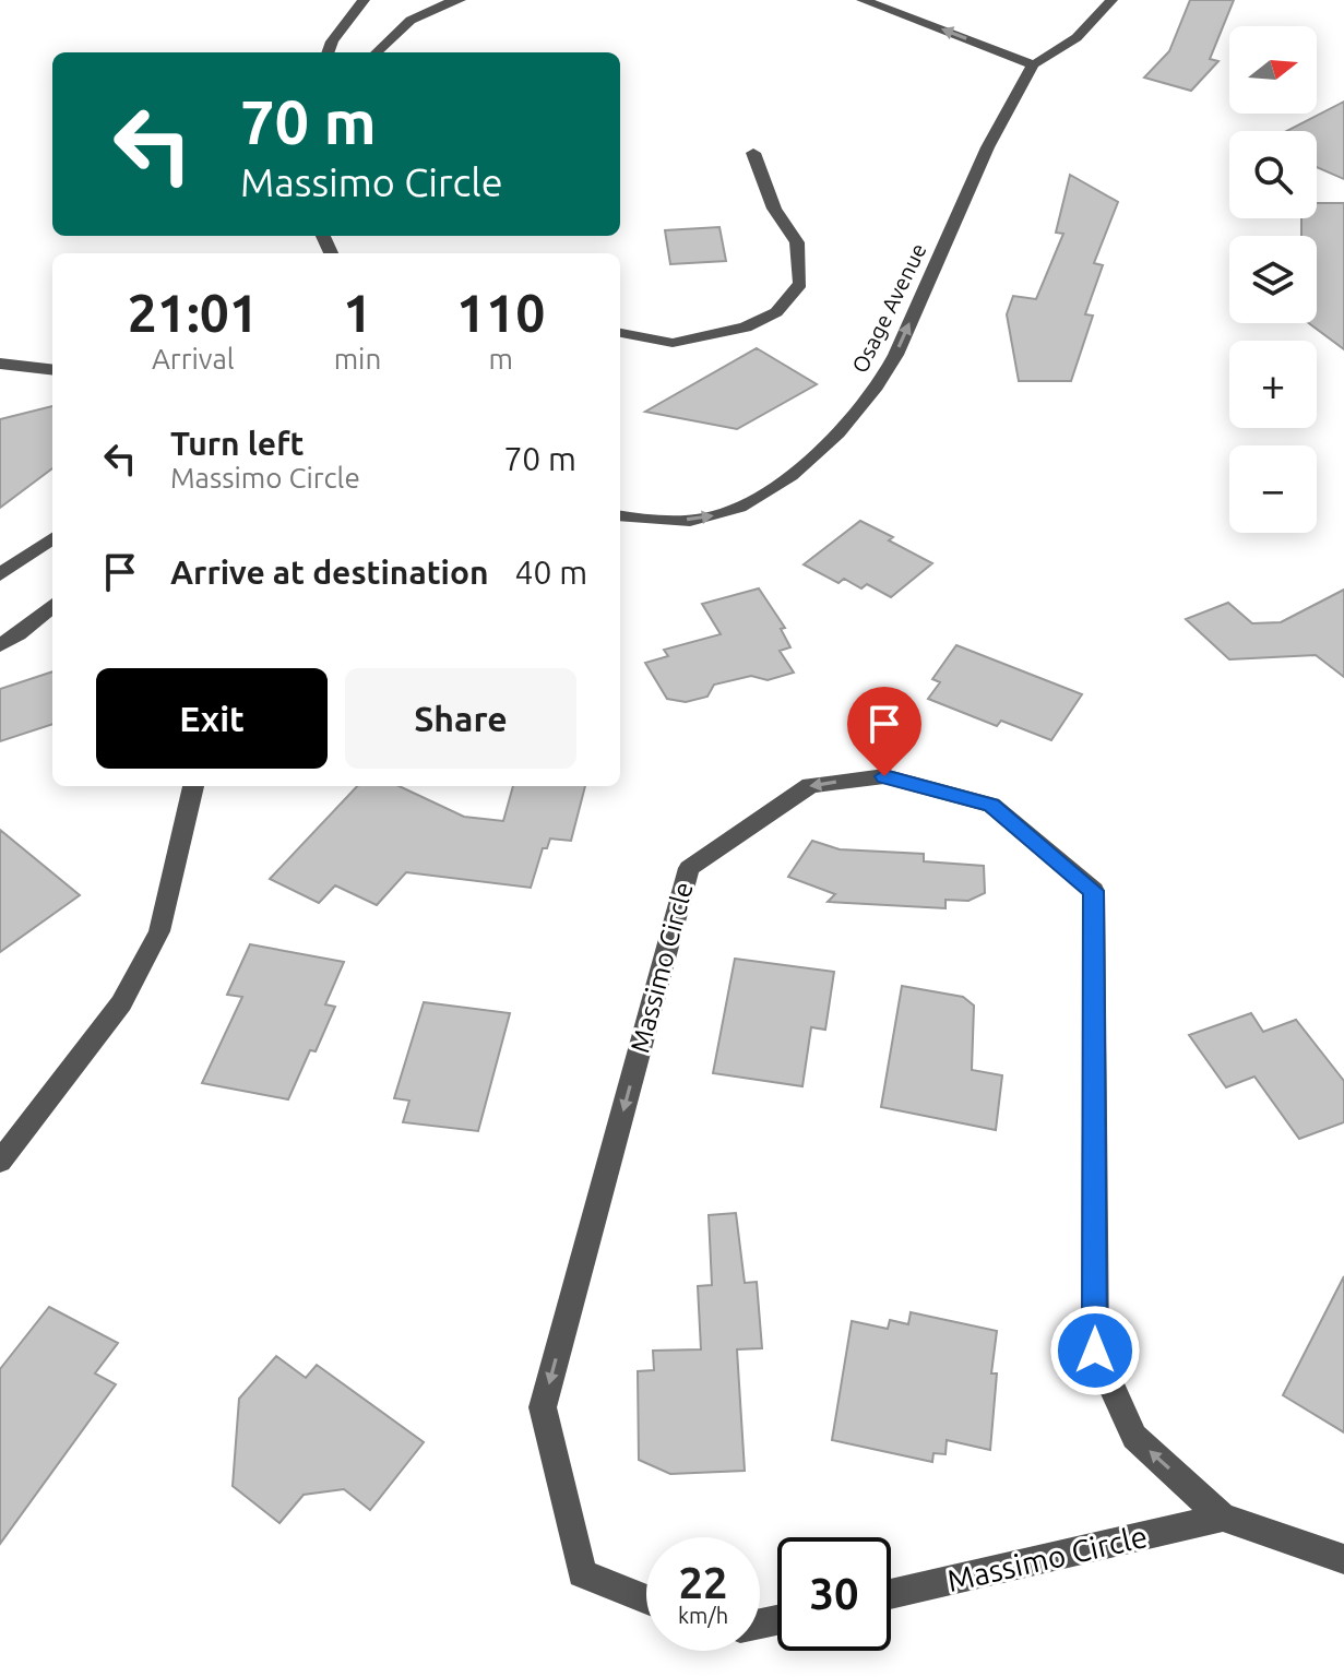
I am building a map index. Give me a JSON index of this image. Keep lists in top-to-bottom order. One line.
{"streets":{"street":["Osage Avenue","Massimo Circle"]},"one_way":["Osage Avenue"],"north":"right","page":{"map_buttons":["+","−"],"turn":["70 m","Massimo Circle"],"eta":["21:01","Arrival","1","min","110","m"],"list":[{"name":"Turn left","note":"Massimo Circle","value":"70 m"},{"name":"Arrive at destination","value":"40 m"}],"buttons":["Exit","Share"],"speed":"22 km/h","limit":"30"}}
